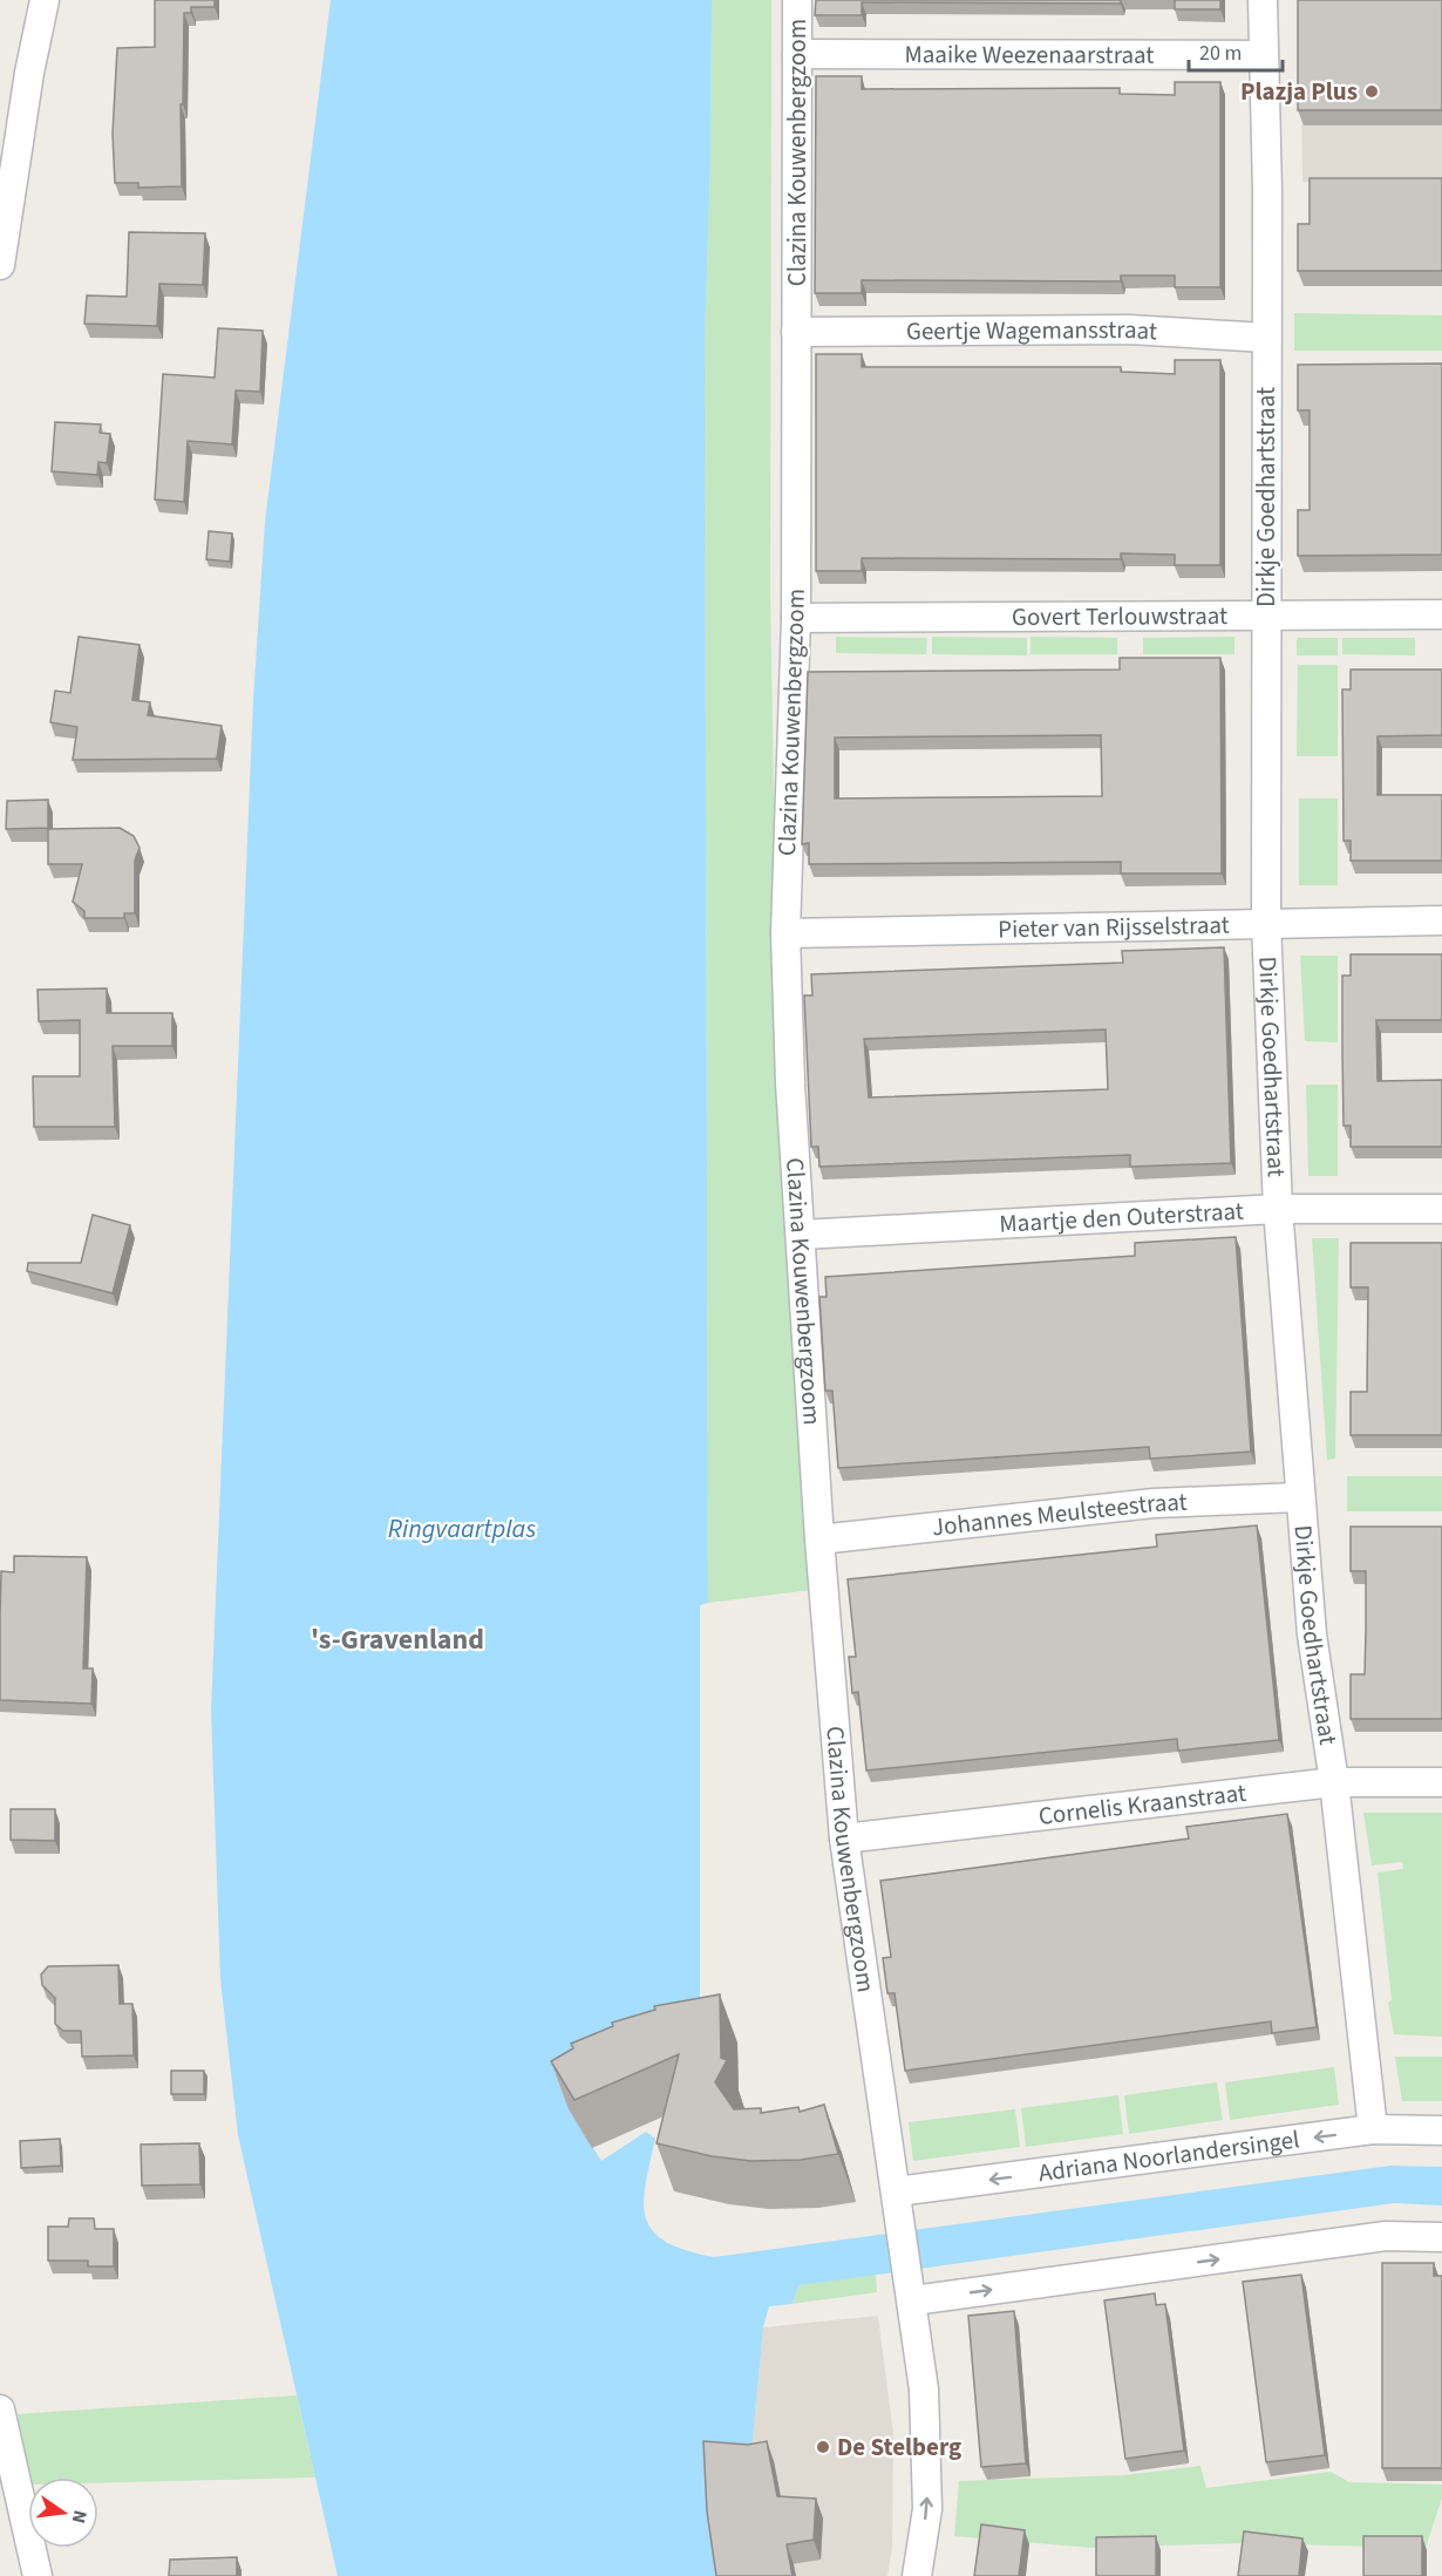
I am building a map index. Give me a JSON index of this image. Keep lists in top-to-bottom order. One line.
{"streets":{"street":["Maaike Weezenaarstraat","Clazina Kouwenbergzoom","Geertje Wagemansstraat","Dirkje Goedhartstraat","Govert Terlouwstraat","Pieter van Rijsselstraat","Maartje den Outerstraat","Johannes Meulsteestraat","Cornelis Kraanstraat","Adriana Noorlandersingel"]},"crossings":[["Maaike Weezenaarstraat","Clazina Kouwenbergzoom"],["Maaike Weezenaarstraat","Dirkje Goedhartstraat"],["Clazina Kouwenbergzoom","Geertje Wagemansstraat"],["Clazina Kouwenbergzoom","Govert Terlouwstraat"],["Clazina Kouwenbergzoom","Pieter van Rijsselstraat"],["Clazina Kouwenbergzoom","Maartje den Outerstraat"],["Clazina Kouwenbergzoom","Johannes Meulsteestraat"],["Clazina Kouwenbergzoom","Cornelis Kraanstraat"],["Clazina Kouwenbergzoom","Adriana Noorlandersingel"],["Geertje Wagemansstraat","Dirkje Goedhartstraat"],["Dirkje Goedhartstraat","Govert Terlouwstraat"],["Dirkje Goedhartstraat","Pieter van Rijsselstraat"],["Dirkje Goedhartstraat","Maartje den Outerstraat"],["Dirkje Goedhartstraat","Johannes Meulsteestraat"],["Dirkje Goedhartstraat","Cornelis Kraanstraat"],["Dirkje Goedhartstraat","Adriana Noorlandersingel"]],"districts":["'s-Gravenland"],"water":["Ringvaartplas"],"places":["Plazja Plus","De Stelberg"],"scale_bar":"20 m","north":"right"}
